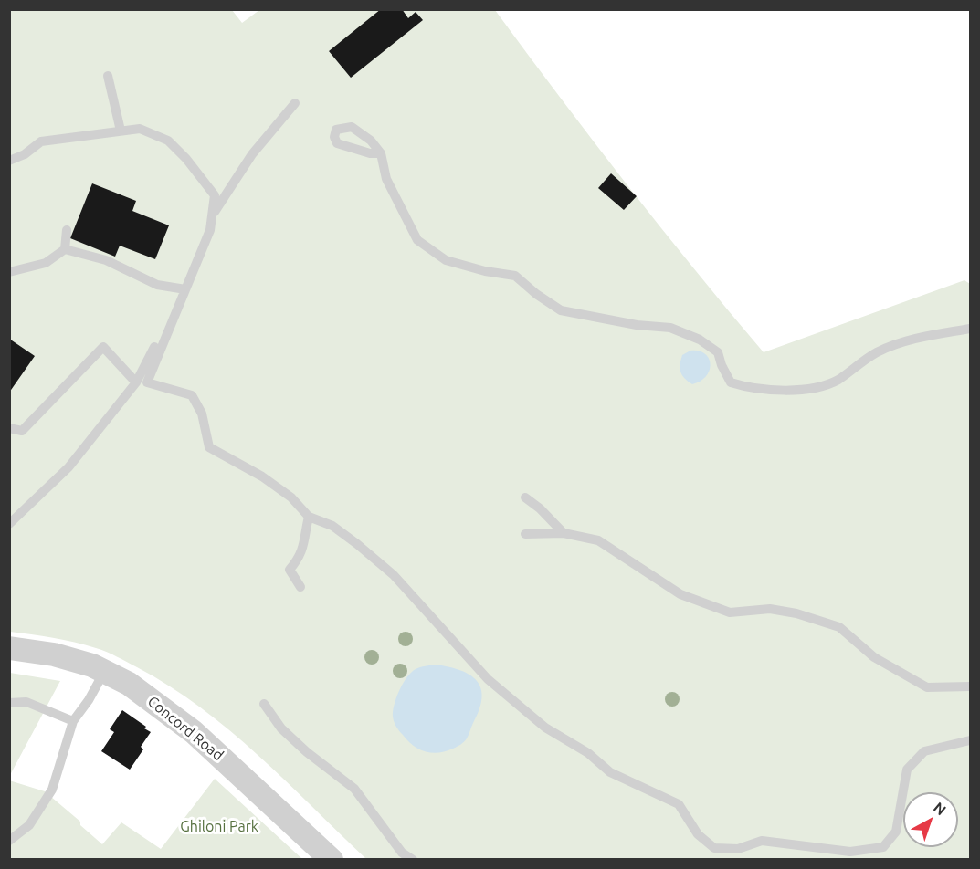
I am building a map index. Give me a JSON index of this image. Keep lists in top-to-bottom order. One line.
{"streets":{"street":["Concord Road"]},"parks":["Ghiloni Park"],"north":"top right"}
